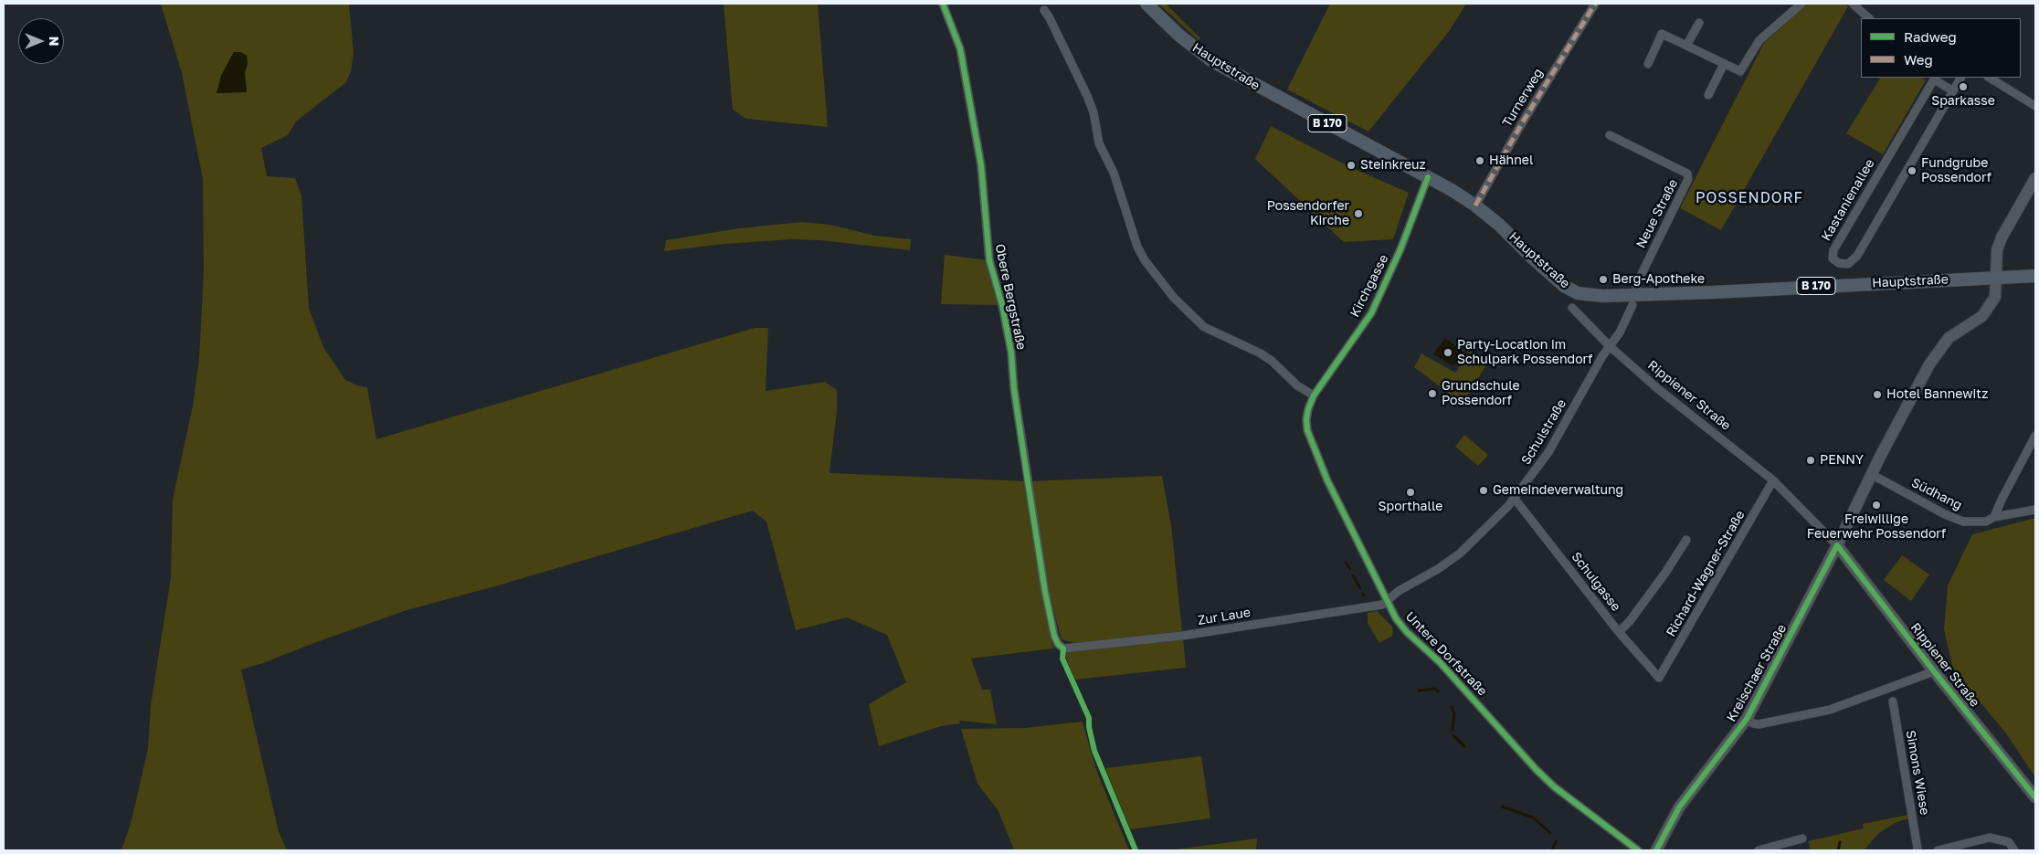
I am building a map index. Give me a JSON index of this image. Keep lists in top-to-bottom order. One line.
{"streets":{"main road":["Hauptstraße","B 170","Rippiener Straße","Kreischaer Straße"],"street":["Turnerweg","Kastanienallee","Neue Straße","Kirchgasse","Obere Bergstraße","Schulstraße","Südhang","Richard-Wagner-Straße","Schulgasse","Zur Laue","Untere Dorfstraße","Simons Wiese"]},"crossings":[["Hauptstraße","Turnerweg"],["Hauptstraße","Neue Straße"],["Hauptstraße","Kirchgasse"],["Hauptstraße","Schulstraße"],["Hauptstraße","Kreischaer Straße"],["Neue Straße","Schulstraße"],["Kirchgasse","Untere Dorfstraße"],["Obere Bergstraße","Zur Laue"],["Rippiener Straße","Schulstraße"],["Rippiener Straße","Richard-Wagner-Straße"],["Rippiener Straße","Kreischaer Straße"],["Schulstraße","Schulgasse"],["Schulstraße","Zur Laue"],["Schulstraße","Untere Dorfstraße"],["Südhang","Kreischaer Straße"],["Richard-Wagner-Straße","Schulgasse"],["Zur Laue","Untere Dorfstraße"]],"districts":["POSSENDORF"],"places":["Sparkasse","Hähnel","Steinkreuz","Fundgrube Possendorf","Possendorfer Kirche","Berg-Apotheke","Party-Location im Schulpark Possendorf","Grundschule Possendorf","Hotel Bannewitz","PENNY","Gemeindeverwaltung","Sporthalle","Freiwillige Feuerwehr Possendorf"],"legend":["Radweg","Weg"],"north":"right"}
